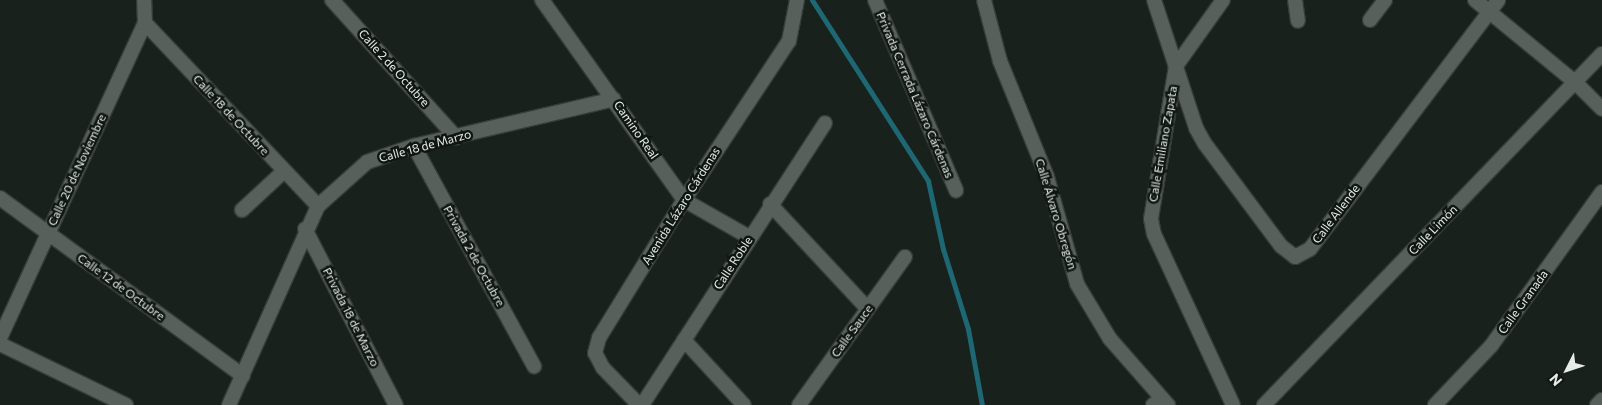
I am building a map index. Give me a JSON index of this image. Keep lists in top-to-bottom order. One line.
{"streets":{"street":["Calle 2 de Octubre","Privada Cerrada Lázaro Cárdenas","Calle 18 de Octubre","Camino Real","Calle Emiliano Zapata","Calle 18 de Marzo","Calle 20 de Noviembre","Avenida Lázaro Cárdenas","Calle Álvaro Obregón","Calle Allende","Calle Limón","Privada 2 de Octubre","Calle Roble","Calle 12 de Octubre","Calle Granada","Privada 18 de Marzo","Calle Sauce"]},"crossings":[["Calle 2 de Octubre","Calle 18 de Marzo"],["Calle 18 de Octubre","Calle 18 de Marzo"],["Calle 18 de Octubre","Calle 20 de Noviembre"],["Camino Real","Calle 18 de Marzo"],["Camino Real","Avenida Lázaro Cárdenas"],["Camino Real","Calle Roble"],["Calle Emiliano Zapata","Calle Allende"],["Calle 18 de Marzo","Privada 2 de Octubre"],["Calle 18 de Marzo","Calle 12 de Octubre"],["Calle 18 de Marzo","Privada 18 de Marzo"],["Calle 20 de Noviembre","Calle 12 de Octubre"],["Avenida Lázaro Cárdenas","Calle Roble"]],"north":"bottom left"}
